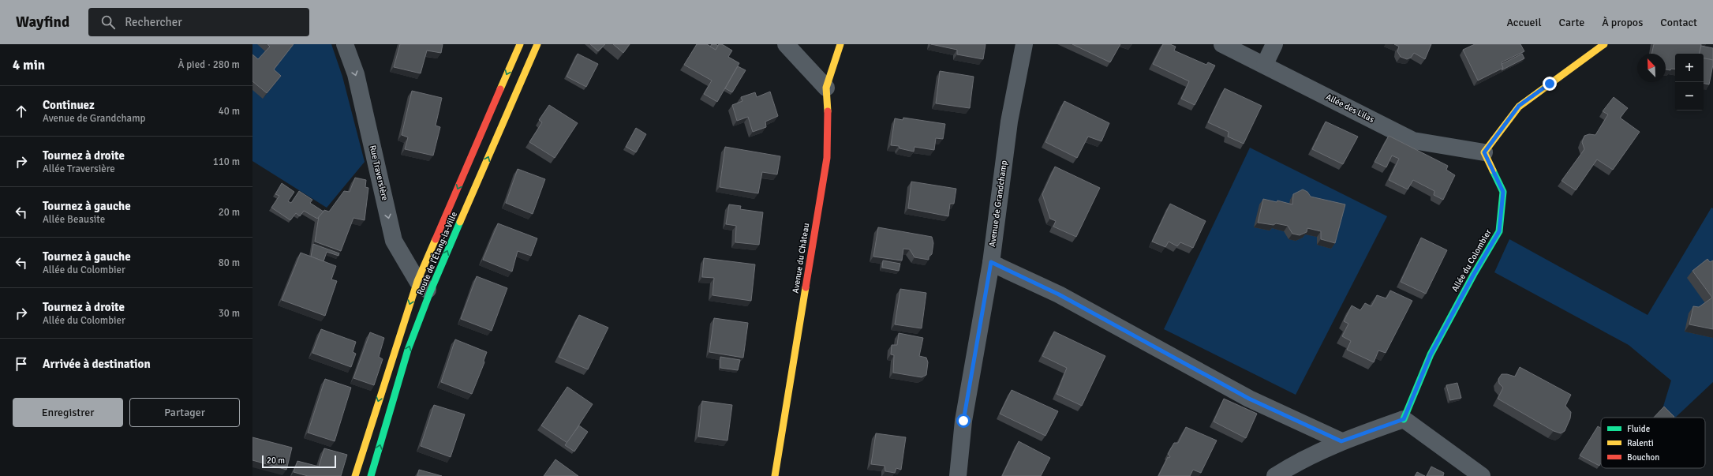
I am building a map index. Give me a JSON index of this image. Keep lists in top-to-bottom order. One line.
{"streets":{"street":["Allée des Lilas","Rue Traversière","Avenue de Grandchamp","Route de l'Étang-la-Ville","Avenue du Château","Allée du Colombier"]},"crossings":[["Allée des Lilas","Allée du Colombier"],["Rue Traversière","Route de l'Étang-la-Ville"]],"one_way":["Rue Traversière"],"legend":["Fluide","Ralenti","Bouchon"],"scale_bar":"20 m","north":"top left","page":{"header":"Wayfind","search":"Rechercher","nav":["Accueil","Carte","À propos","Contact"],"heading":["4 min","À pied · 280 m"],"map_buttons":["+","−"],"list":[["Continuez","Avenue de Grandchamp","40 m"],["Tournez à droite","Allée Traversière","110 m"],["Tournez à gauche","Allée Beausite","20 m"],["Tournez à gauche","Allée du Colombier","80 m"],["Tournez à droite","Allée du Colombier","30 m"],"Arrivée à destination"],"buttons":["Enregistrer","Partager"],"scale":"20 m"}}
